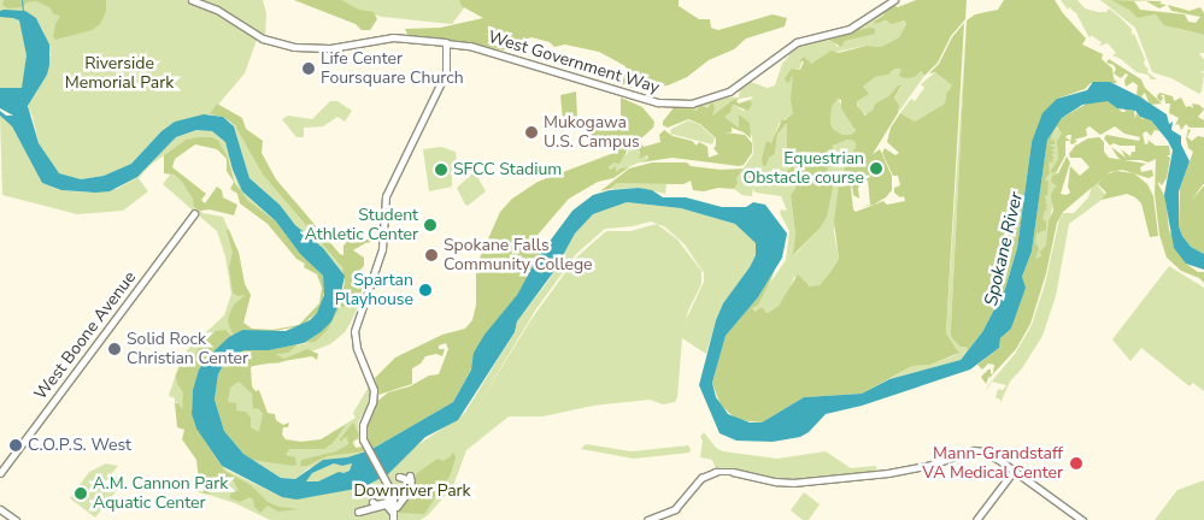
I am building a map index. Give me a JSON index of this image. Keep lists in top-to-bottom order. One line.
{"streets":{"main road":["West Government Way","West Boone Avenue"]},"water":["Spokane River"],"parks":["Riverside Memorial Park","Downriver Park"],"places":["Life Center Foursquare Church","Mukogawa U.S. Campus","Equestrian Obstacle course","SFCC Stadium","Student Athletic Center","Spokane Falls Community College","Spartan Playhouse","Solid Rock Christian Center","C.O.P.S. West","Mann-Grandstaff VA Medical Center","A.M. Cannon Park Aquatic Center"]}
